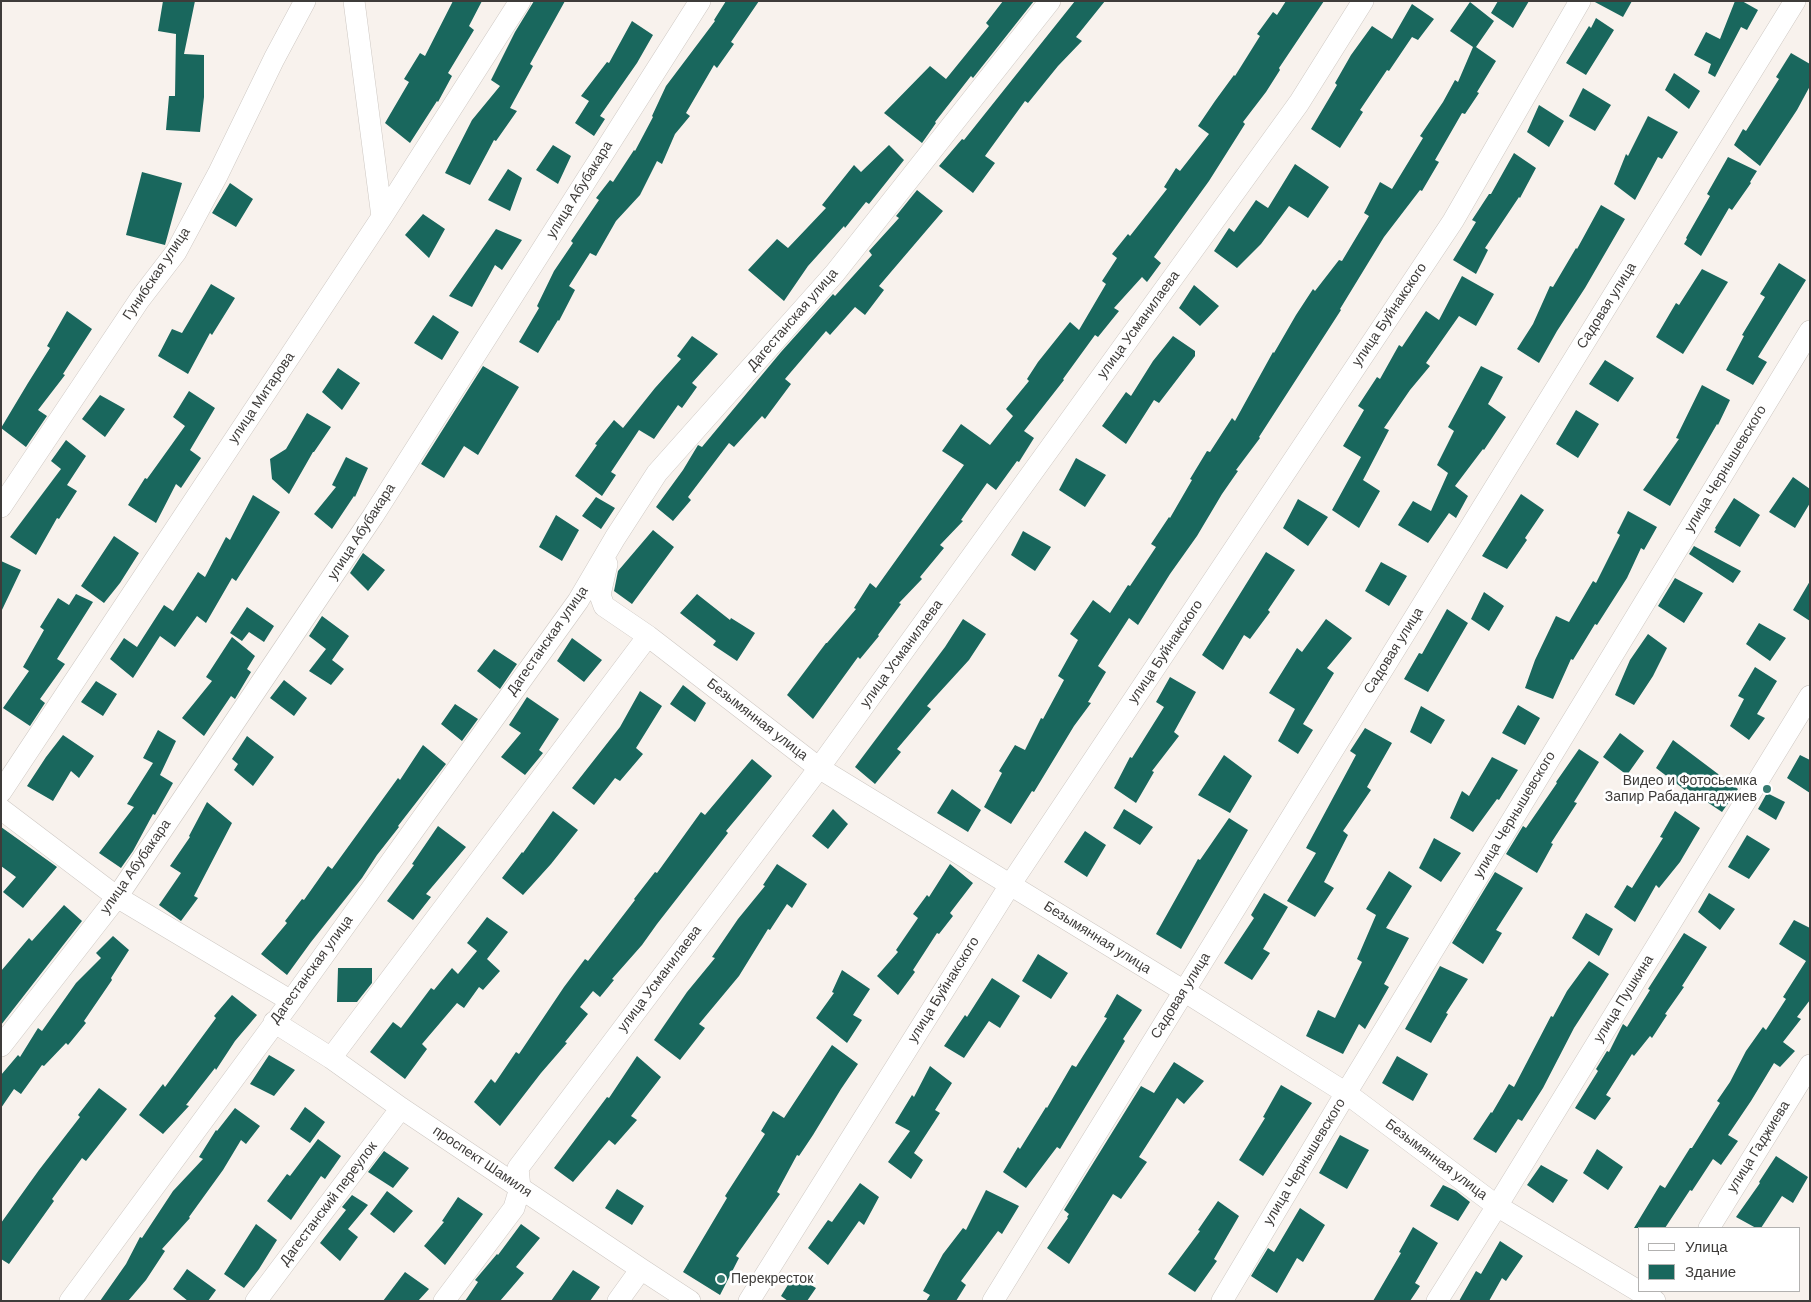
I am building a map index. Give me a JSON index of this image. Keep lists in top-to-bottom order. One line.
{"streets":{"street":["улица Абубакара","Гунибская улица","Садовая улица","улица Буйнакского","Дагестанская улица","улица Усманилаева","улица Митарова","улица Чернышевского","Безымянная улица","улица Пушкина","улица Гаджиева","проспект Шамиля","Дагестанский переулок"]},"crossings":[["Садовая улица","Безымянная улица"],["улица Буйнакского","Безымянная улица"],["Дагестанская улица","Безымянная улица"],["Дагестанская улица","проспект Шамиля"],["улица Усманилаева","Безымянная улица"],["улица Усманилаева","проспект Шамиля"],["улица Чернышевского","Безымянная улица"],["Безымянная улица","улица Пушкина"],["проспект Шамиля","Дагестанский переулок"]],"places":["Видео и Фотосьемка Запир Рабадангаджиев","Перекресток"],"legend":["Улица","Здание"]}
